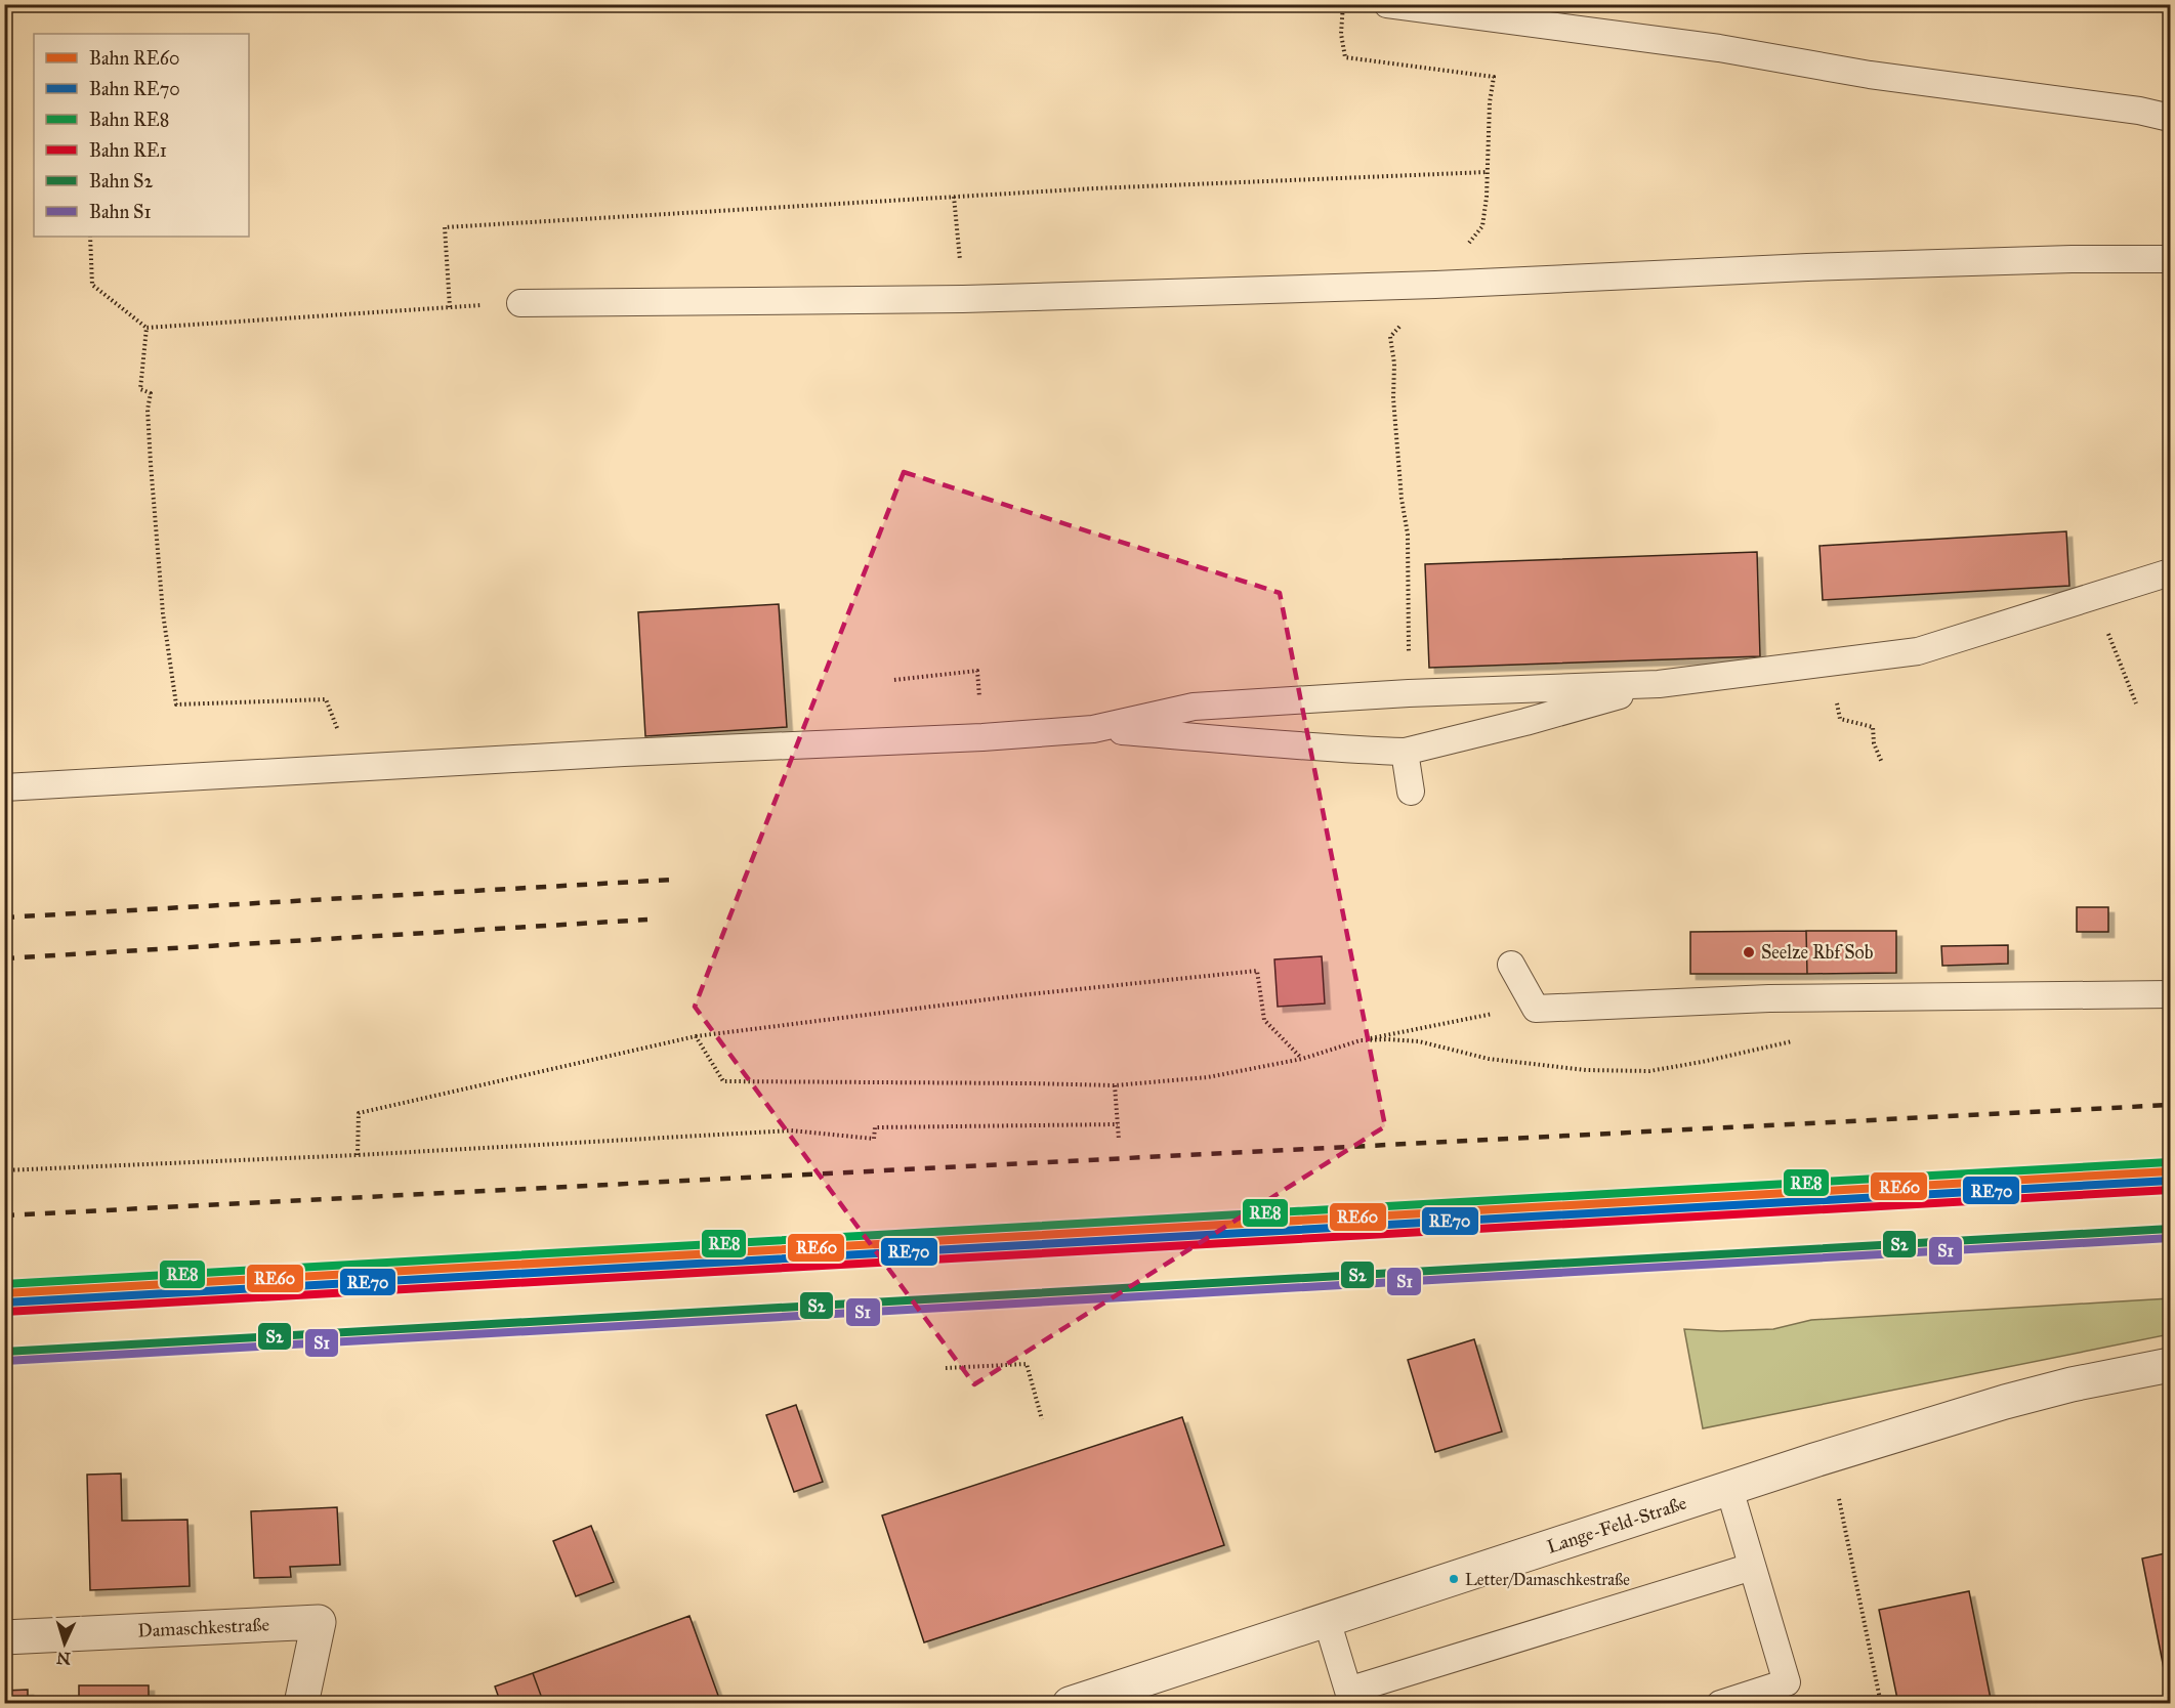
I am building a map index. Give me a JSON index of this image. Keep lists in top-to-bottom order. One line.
{"streets":{"street":["Lange-Feld-Straße","Damaschkestraße"]},"places":["Seelze Rbf Sob","Letter/Damaschkestraße"],"lines":["rail line RE8","rail line RE60","rail line RE70","rail line RE1","rail line S2","rail line S1"],"legend":["Bahn RE60","Bahn RE70","Bahn RE8","Bahn RE1","Bahn S2","Bahn S1"],"north":"bottom"}
